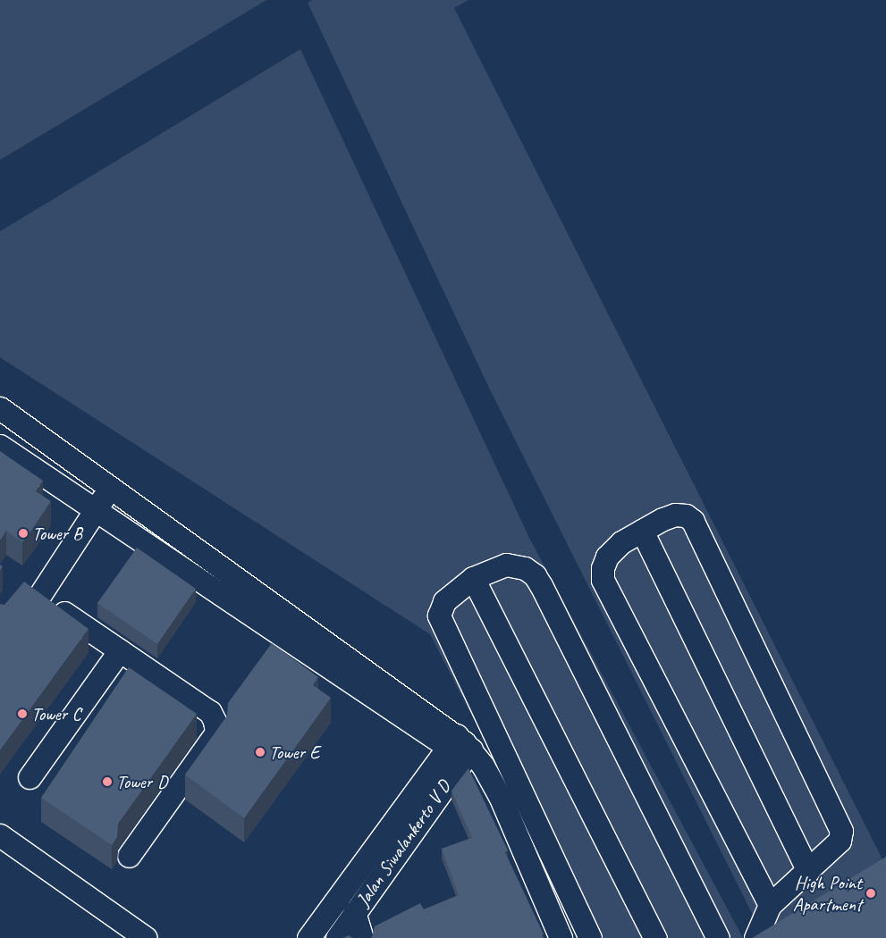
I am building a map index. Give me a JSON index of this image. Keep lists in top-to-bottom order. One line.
{"streets":{"street":["Jalan Siwalankerto V D"]},"places":["Tower B","Tower C","Tower E","Tower D","High Point Apartment"]}
